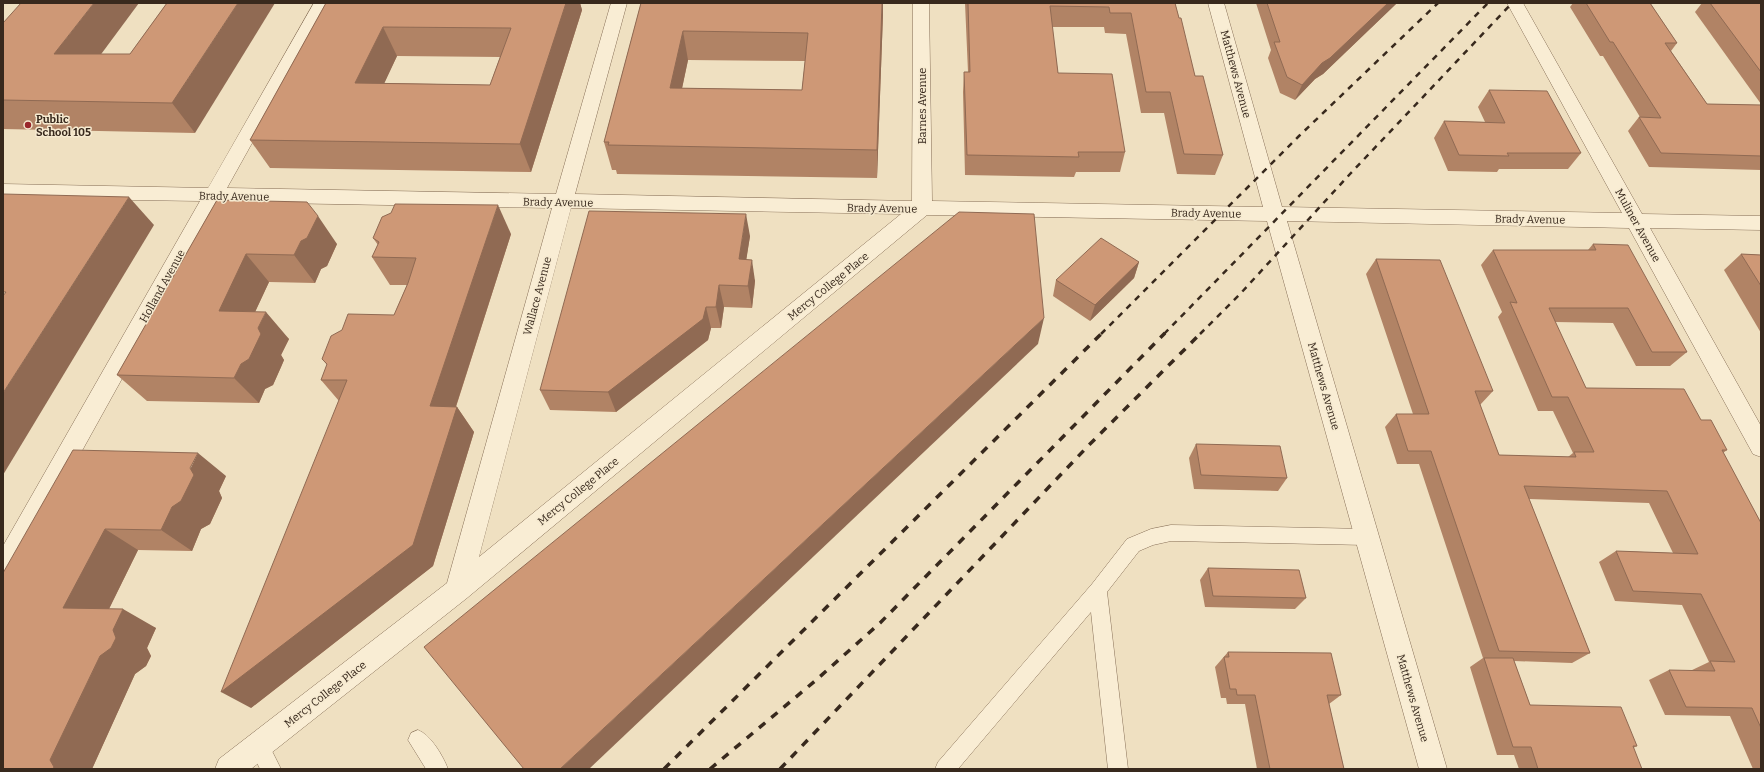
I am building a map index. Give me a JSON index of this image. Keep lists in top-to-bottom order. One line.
{"streets":{"street":["Matthews Avenue","Barnes Avenue","Brady Avenue","Muliner Avenue","Holland Avenue","Mercy College Place","Wallace Avenue"]},"crossings":[["Matthews Avenue","Brady Avenue"],["Barnes Avenue","Brady Avenue"],["Barnes Avenue","Mercy College Place"],["Brady Avenue","Muliner Avenue"],["Brady Avenue","Holland Avenue"],["Brady Avenue","Mercy College Place"],["Brady Avenue","Wallace Avenue"],["Mercy College Place","Wallace Avenue"]],"places":["Public School 105"]}
